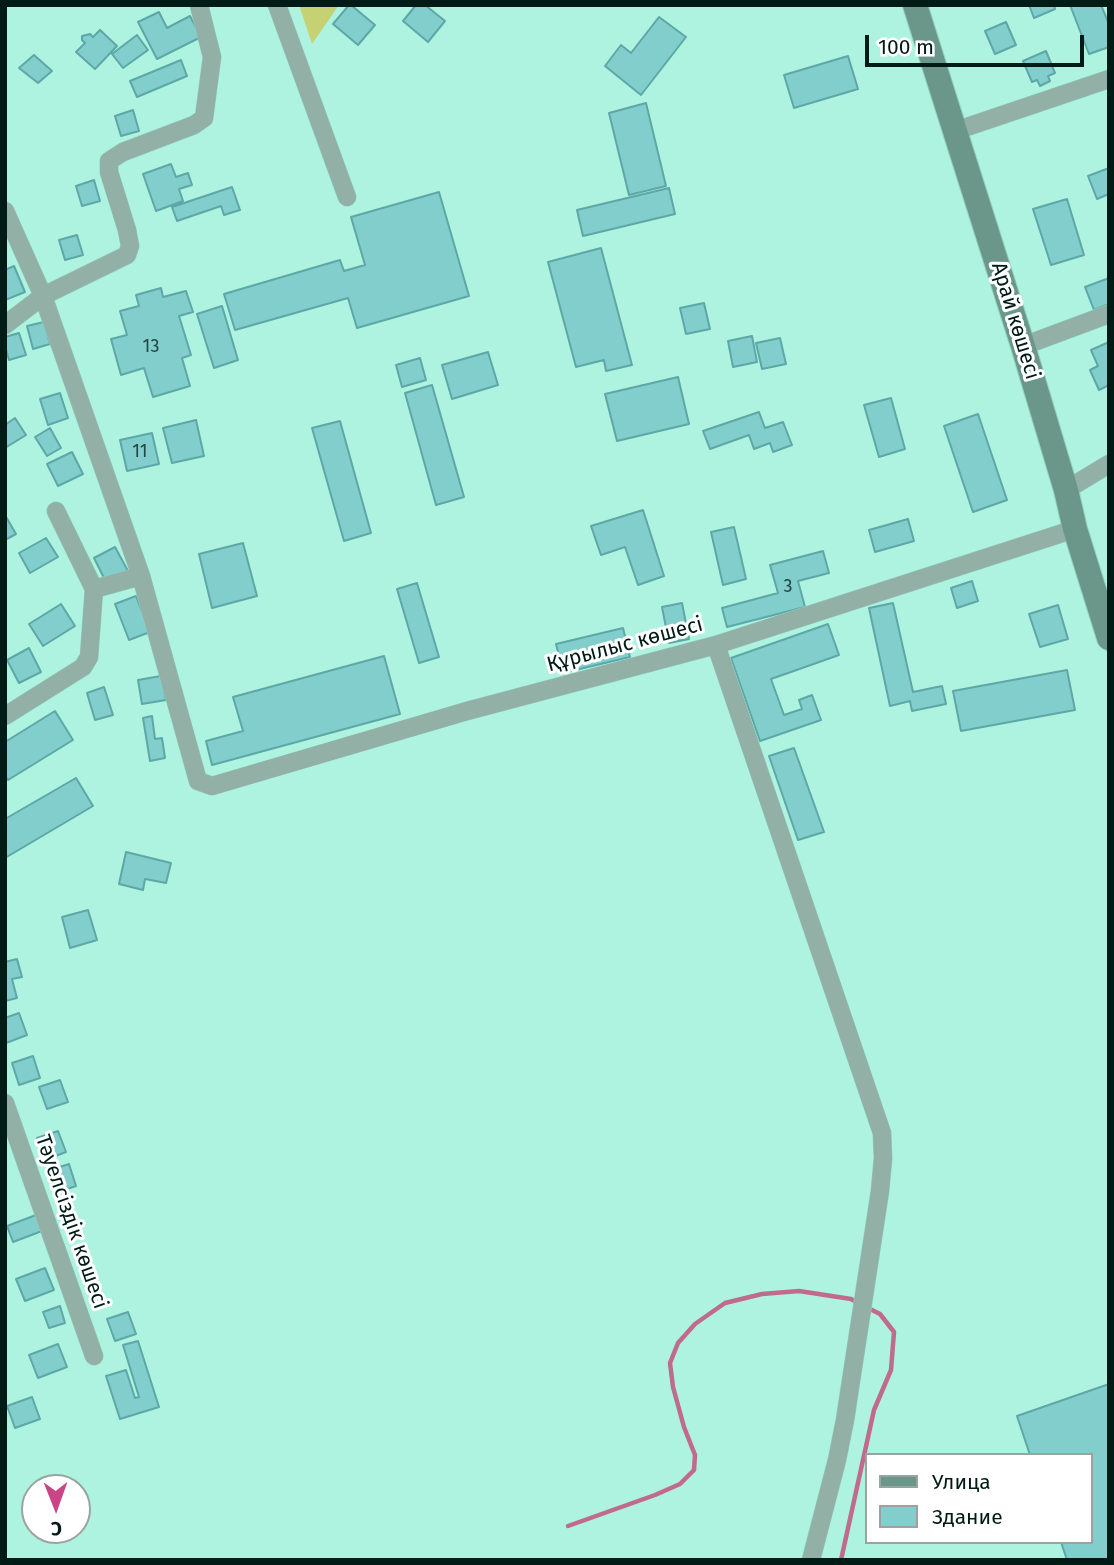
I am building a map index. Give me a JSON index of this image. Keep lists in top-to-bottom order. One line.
{"streets":{"main road":["Арай көшесі"],"street":["Құрылыс көшесі","Тәуелсіздік көшесі"]},"crossings":[["Арай көшесі","Құрылыс көшесі"]],"house_numbers":["13","11","3"],"legend":["Улица","Здание"],"scale_bar":"100 m","north":"bottom"}
